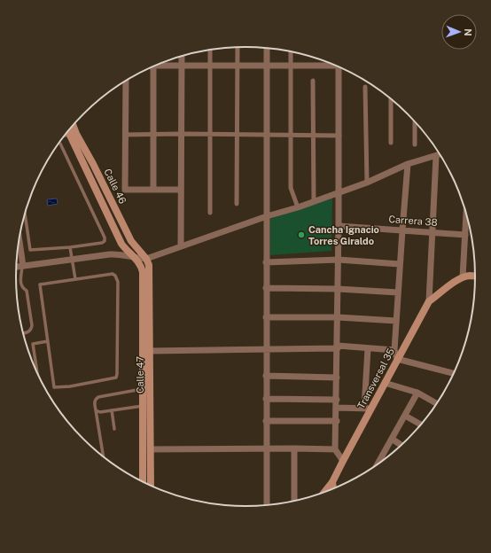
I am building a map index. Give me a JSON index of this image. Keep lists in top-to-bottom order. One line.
{"streets":{"main road":["Calle 46","Calle 47","Transversal 35"],"street":["Carrera 38"]},"crossings":[["Calle 46","Calle 47"]],"places":["Cancha Ignacio Torres Giraldo"],"north":"right"}
